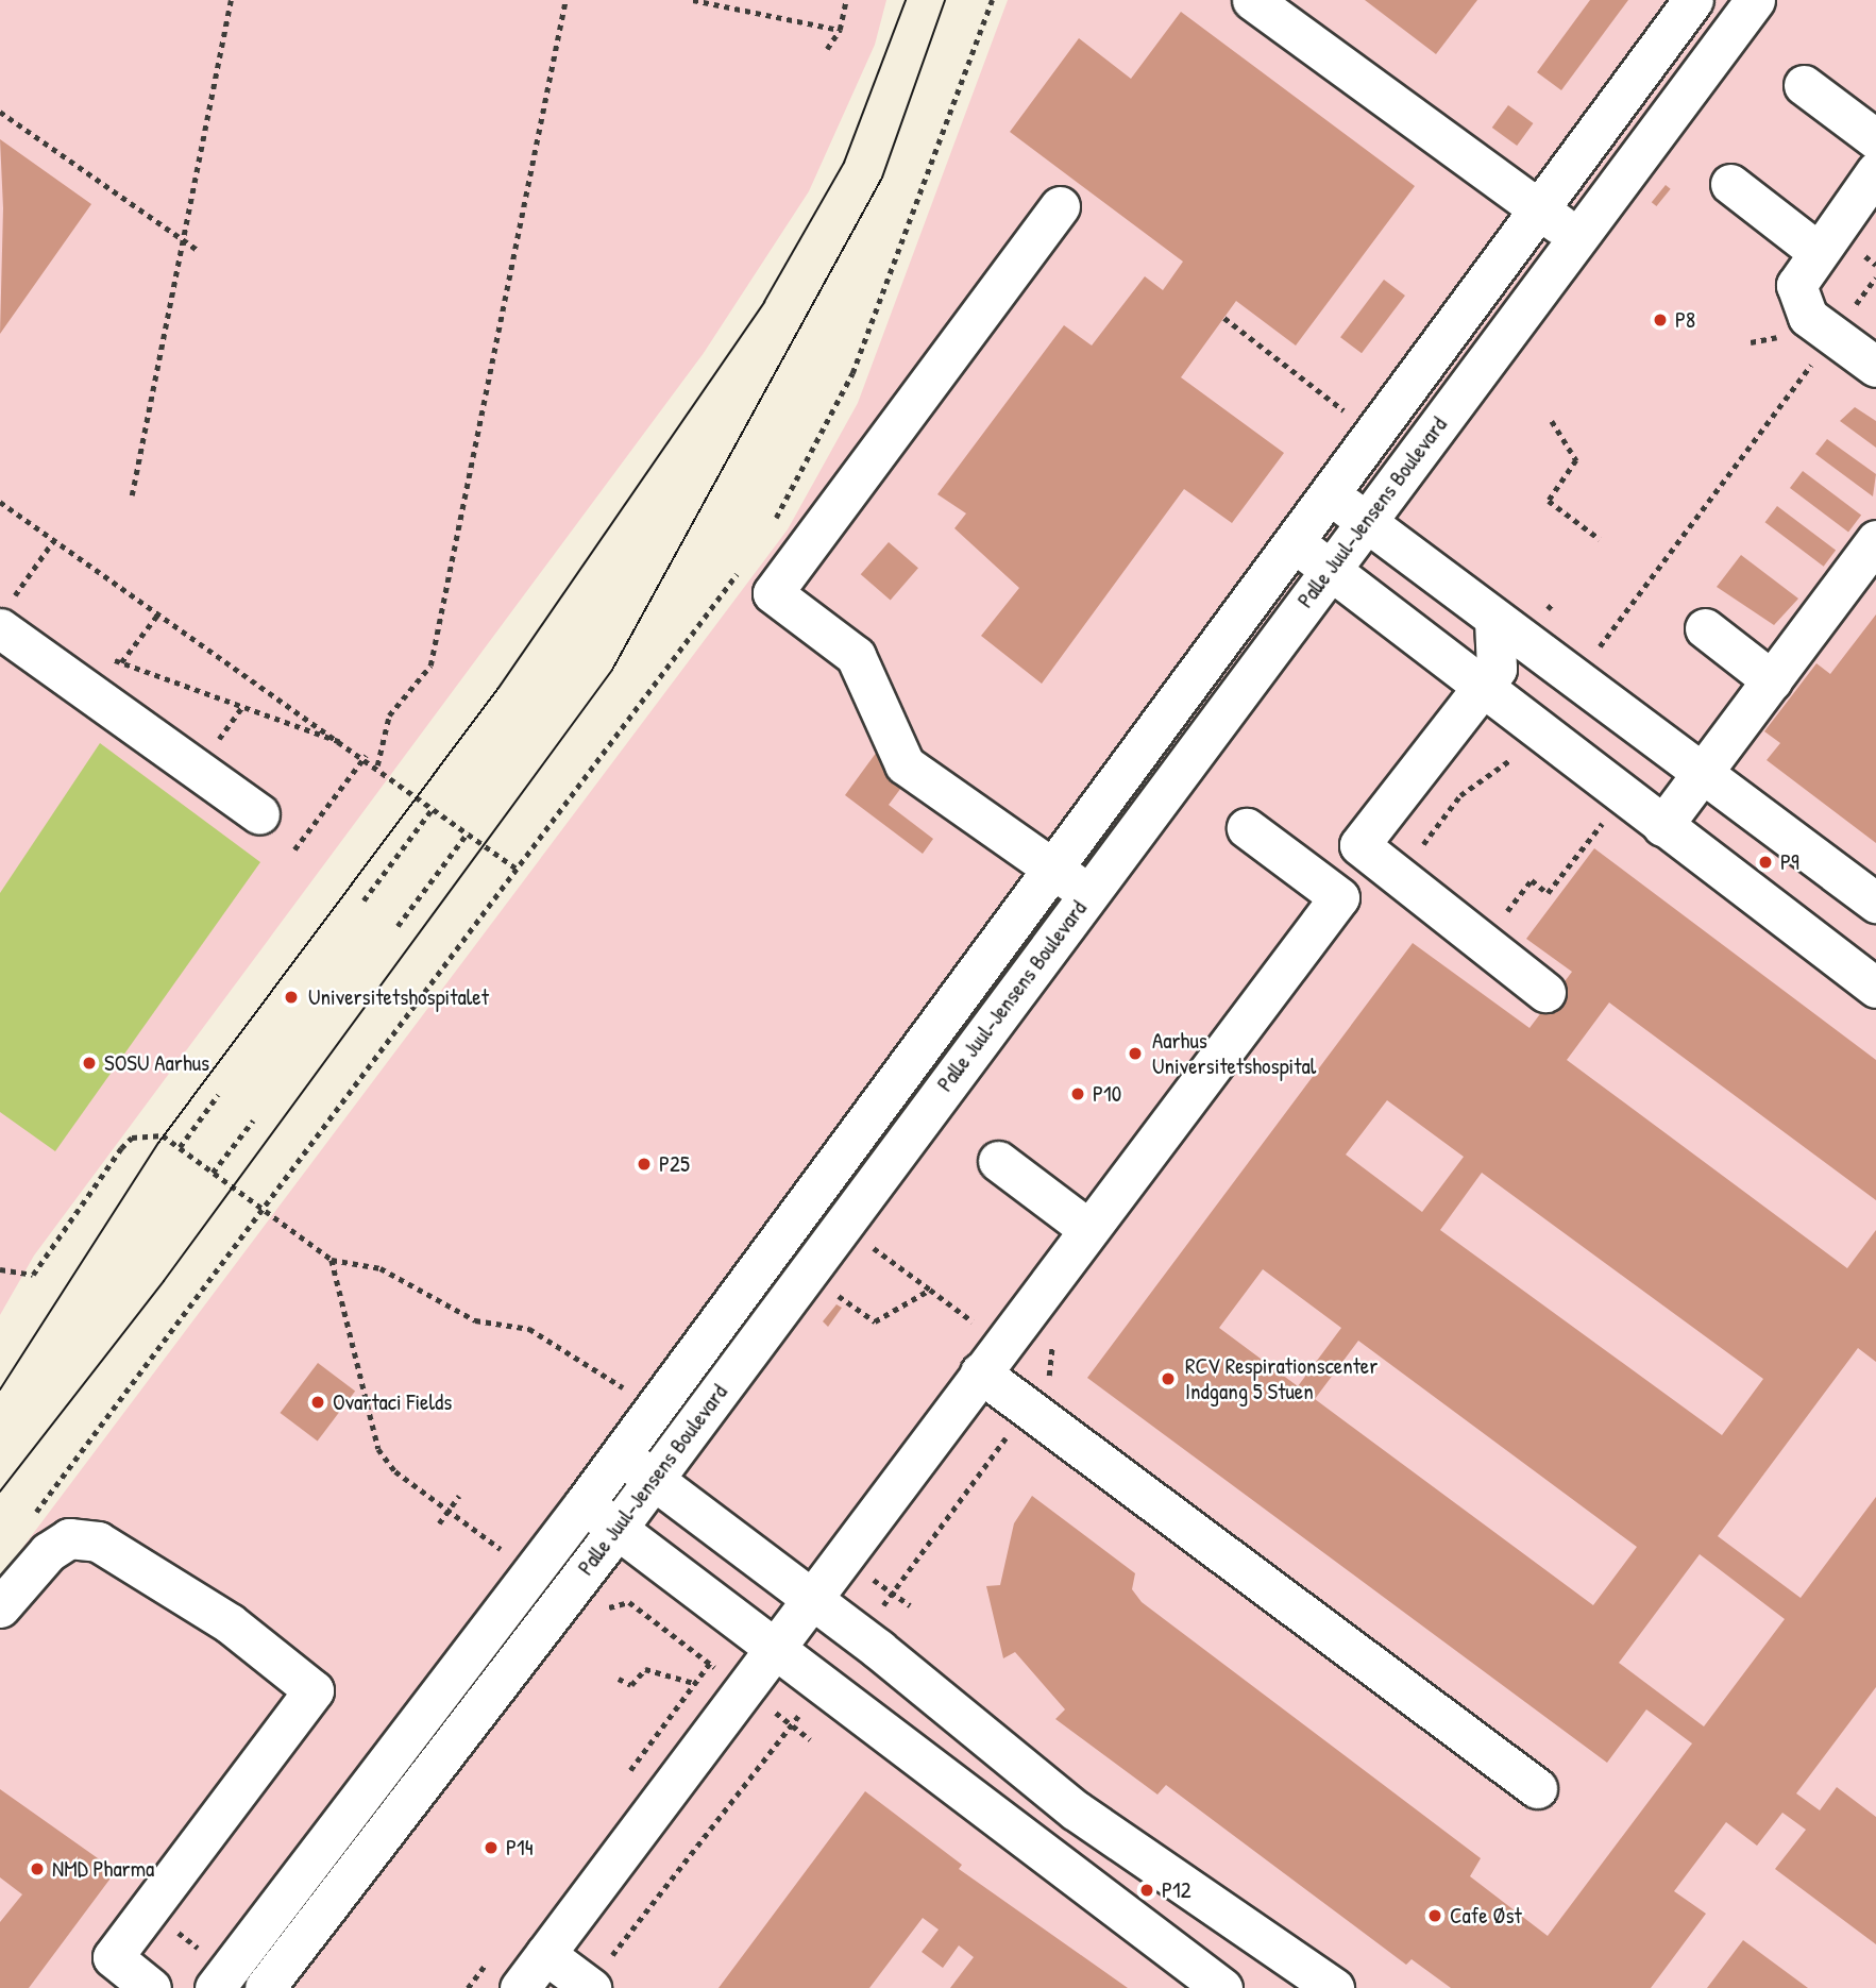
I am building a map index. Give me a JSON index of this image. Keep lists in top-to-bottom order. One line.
{"streets":{"street":["Palle Juul-Jensens Boulevard"]},"places":["P8","P9","Universitetshospitalet","Aarhus Universitetshospital","SOSU Aarhus","P10","P25","RCV Respirationscenter Indgang 5 Stuen","Ovartaci Fields","P14","NMD Pharma","P12","Cafe Øst"]}
